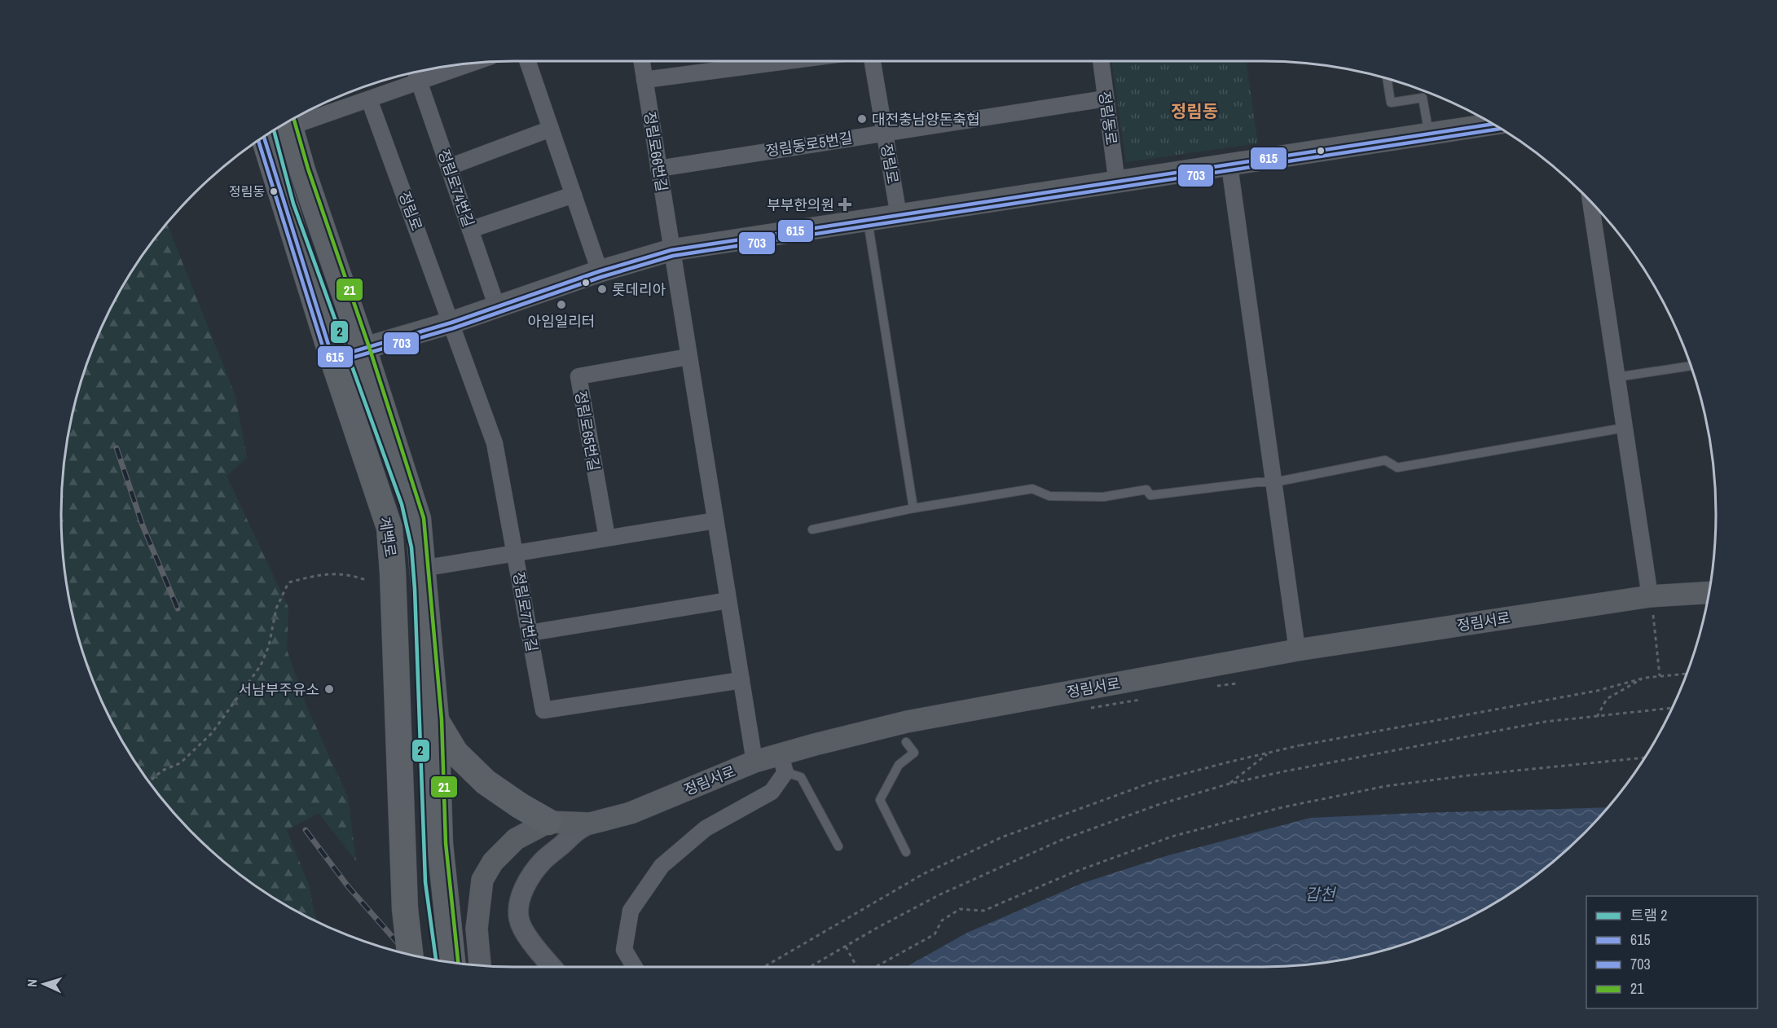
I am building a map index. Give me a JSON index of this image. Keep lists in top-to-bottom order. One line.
{"streets":{"main road":["계백로","정림서로"],"street":["정림동로","정림동로5번길","정림로66번길","정림로","정림로74번길","정림로65번길","정림로77번길"]},"crossings":[["정림동로","정림동로5번길"],["정림동로5번길","정림로66번길"],["정림동로5번길","정림로"],["정림로","정림로77번길"]],"districts":["정림동"],"water":["갑천"],"places":{"other":["대전충남양돈축협","정림동","롯데리아","아임일리터","서남부주유소"],"health":["부부한의원"]},"lines":["transit line 21","transit line 615","transit line 703","tram line 2"],"legend":["트램 2","615","703","21"],"north":"left"}
